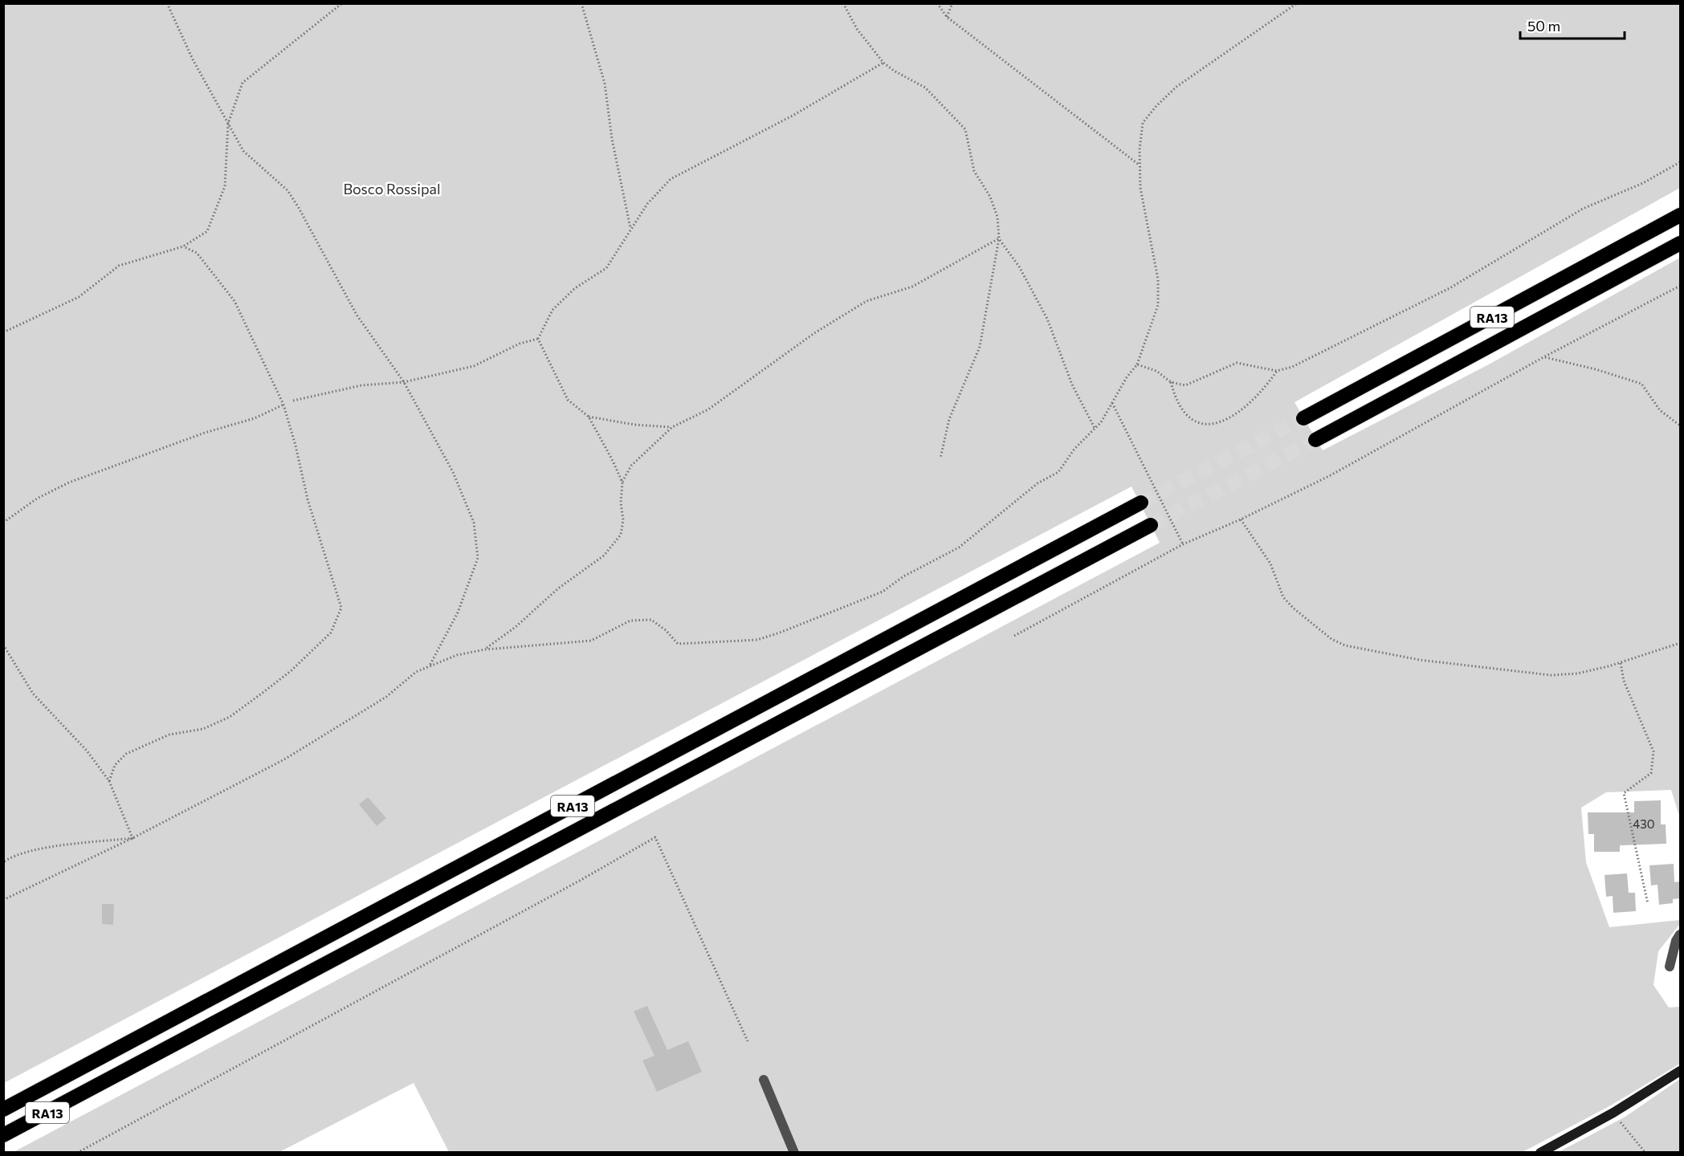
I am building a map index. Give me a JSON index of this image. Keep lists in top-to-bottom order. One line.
{"streets":{"highway":["RA13"]},"parks":["Bosco Rossipal"],"house_numbers":["430"],"scale_bar":"50 m"}
